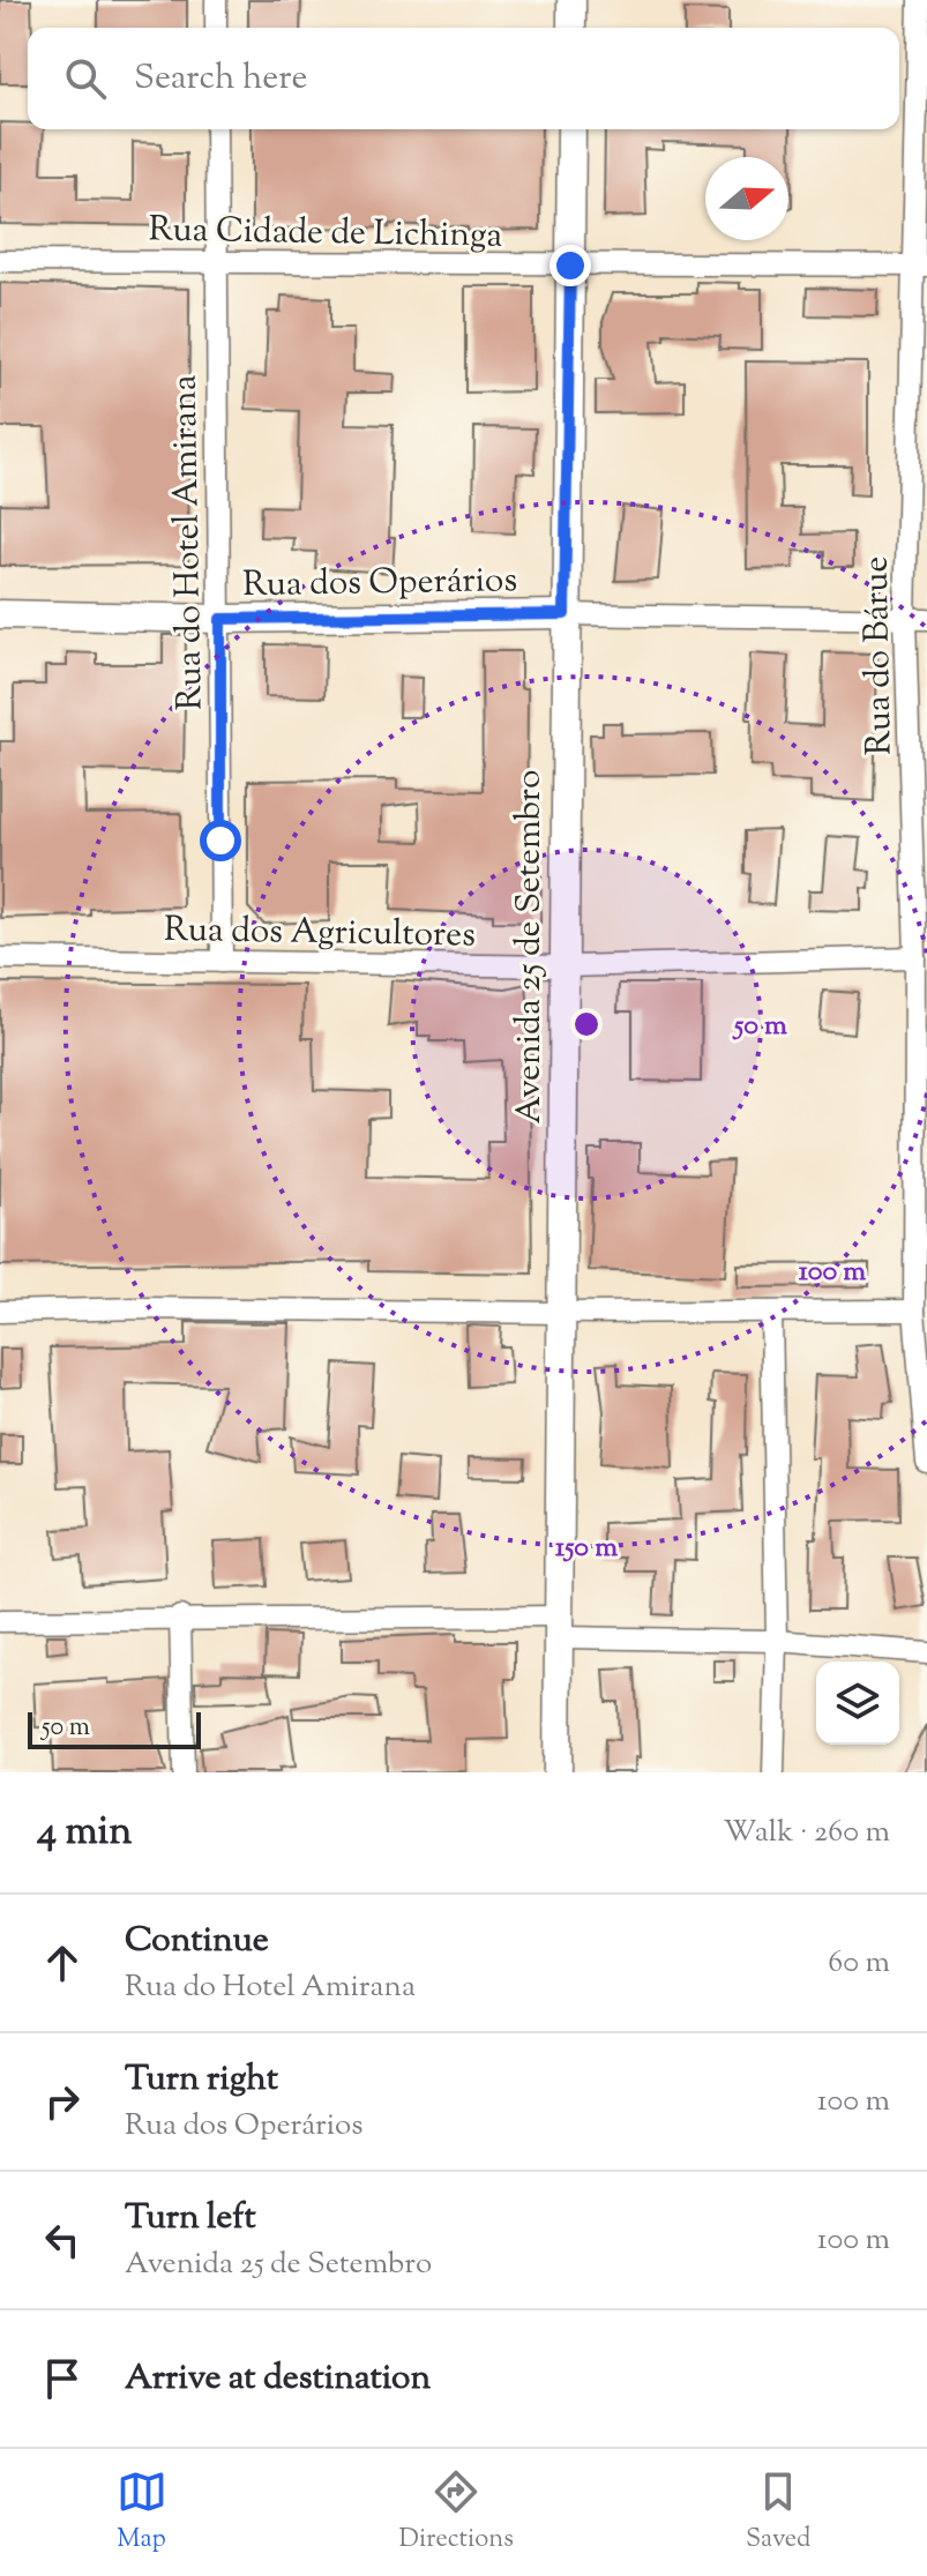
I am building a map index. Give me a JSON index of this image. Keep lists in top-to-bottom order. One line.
{"streets":{"street":["Rua Cidade de Lichinga","Rua do Hotel Amirana","Rua dos Operários","Rua do Bárue","Rua dos Agricultores","Avenida 25 de Setembro"]},"crossings":[["Rua Cidade de Lichinga","Rua do Hotel Amirana"],["Rua Cidade de Lichinga","Rua do Bárue"],["Rua Cidade de Lichinga","Avenida 25 de Setembro"],["Rua do Hotel Amirana","Rua dos Operários"],["Rua do Hotel Amirana","Rua dos Agricultores"],["Rua dos Operários","Rua do Bárue"],["Rua dos Operários","Avenida 25 de Setembro"],["Rua do Bárue","Rua dos Agricultores"],["Rua dos Agricultores","Avenida 25 de Setembro"]],"scale_bar":"50 m","north":"right","page":{"search":"Search here","scale":"50 m","heading":["4 min","Walk · 260 m"],"list":[["Continue","Rua do Hotel Amirana","60 m"],["Turn right","Rua dos Operários","100 m"],["Turn left","Avenida 25 de Setembro","100 m"],"Arrive at destination"],"nav":["Map","Directions","Saved"]},"rings":["50 m","100 m","150 m"]}
